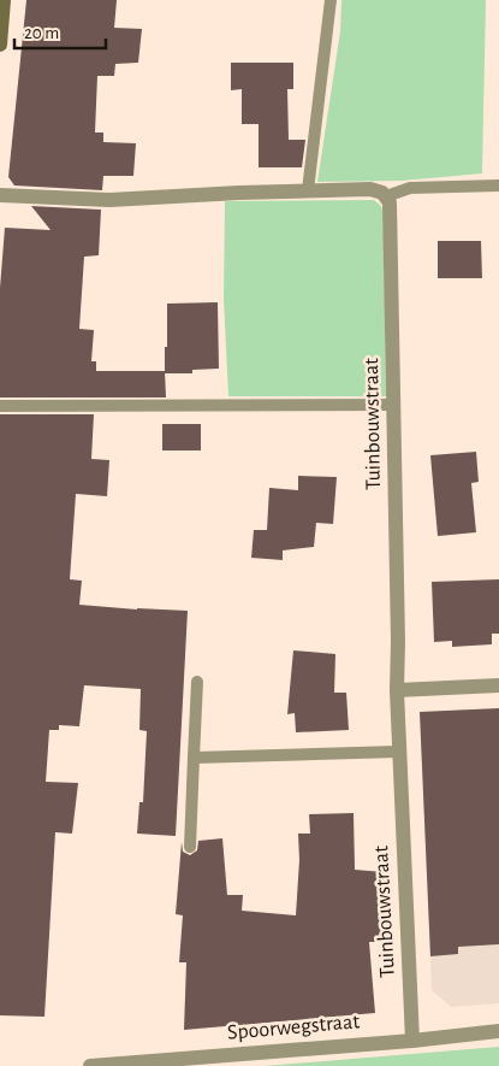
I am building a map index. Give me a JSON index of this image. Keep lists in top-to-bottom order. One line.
{"streets":{"street":["Tuinbouwstraat","Spoorwegstraat"]},"crossings":[["Tuinbouwstraat","Spoorwegstraat"]],"scale_bar":"20 m"}
